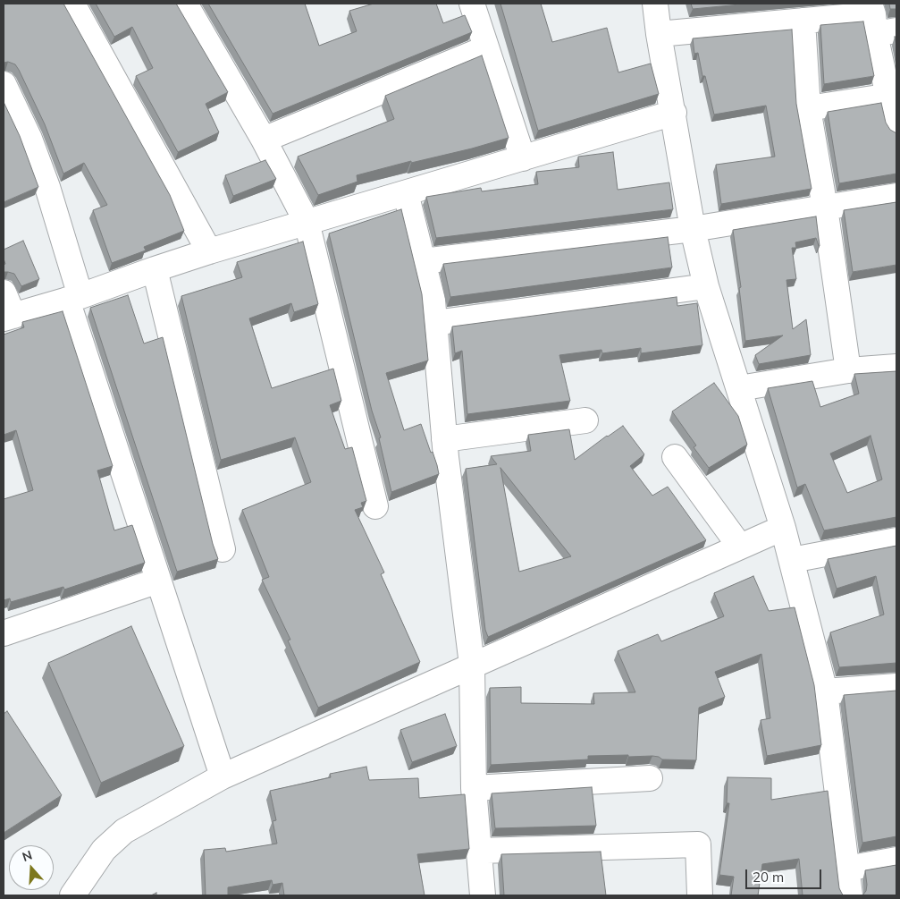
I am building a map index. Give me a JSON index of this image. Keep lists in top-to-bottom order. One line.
{"scale_bar":"20 m","north":"top"}
